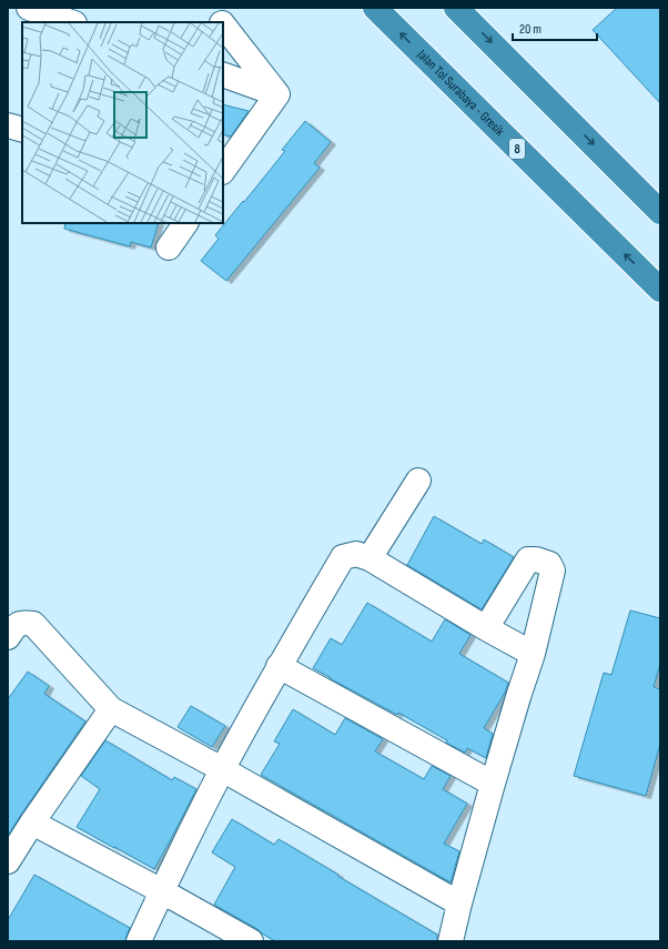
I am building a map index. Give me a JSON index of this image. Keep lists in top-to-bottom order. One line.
{"streets":{"highway":["Jalan Tol Surabaya - Gresik","8"]},"scale_bar":"20 m"}
